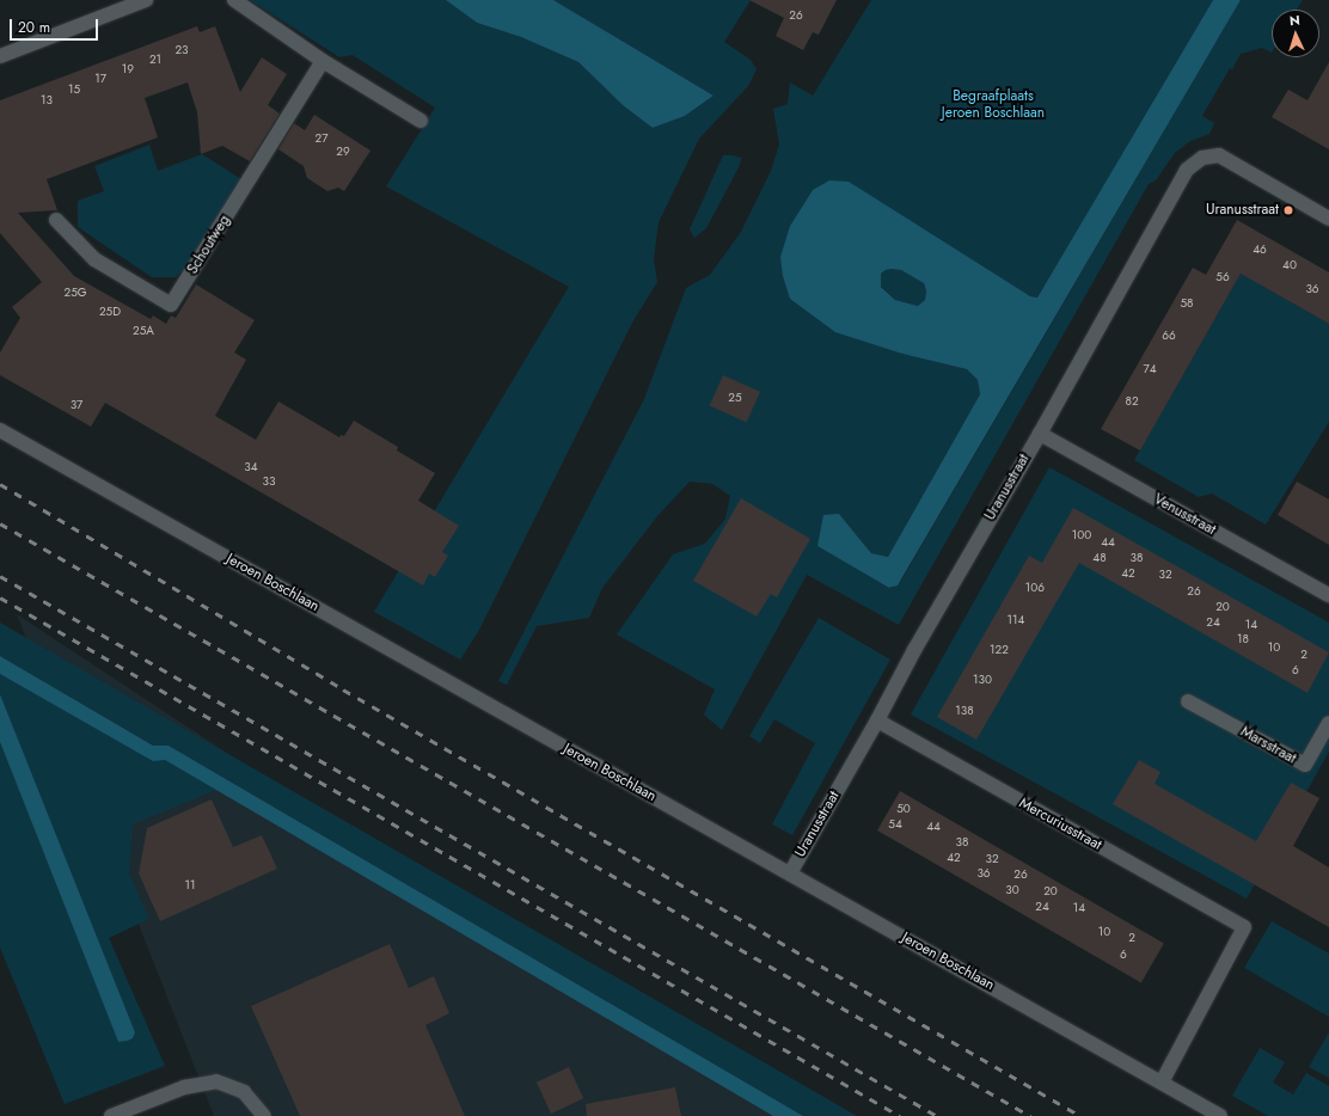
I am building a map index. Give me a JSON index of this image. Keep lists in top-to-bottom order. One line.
{"streets":{"street":["Schoutweg","Uranusstraat","Venusstraat","Jeroen Boschlaan","Marsstraat","Mercuriusstraat"]},"crossings":[["Uranusstraat","Venusstraat"],["Uranusstraat","Jeroen Boschlaan"],["Uranusstraat","Mercuriusstraat"],["Jeroen Boschlaan","Mercuriusstraat"]],"parks":["Begraafplaats Jeroen Boschlaan"],"places":["Uranusstraat"],"house_numbers":["26","23","21","19","17","15","13","27","29","46","40","56","36","25G","58","25D","25A","66","74","25","82","37","34","33","100","44","48","38","42","32","106","26","20","114","24","14","18","10","122","2","6","130","138","50","54","44","38","42","32","36","26","11","30","20","24","14","10","2","6"],"scale_bar":"20 m","north":"top"}
